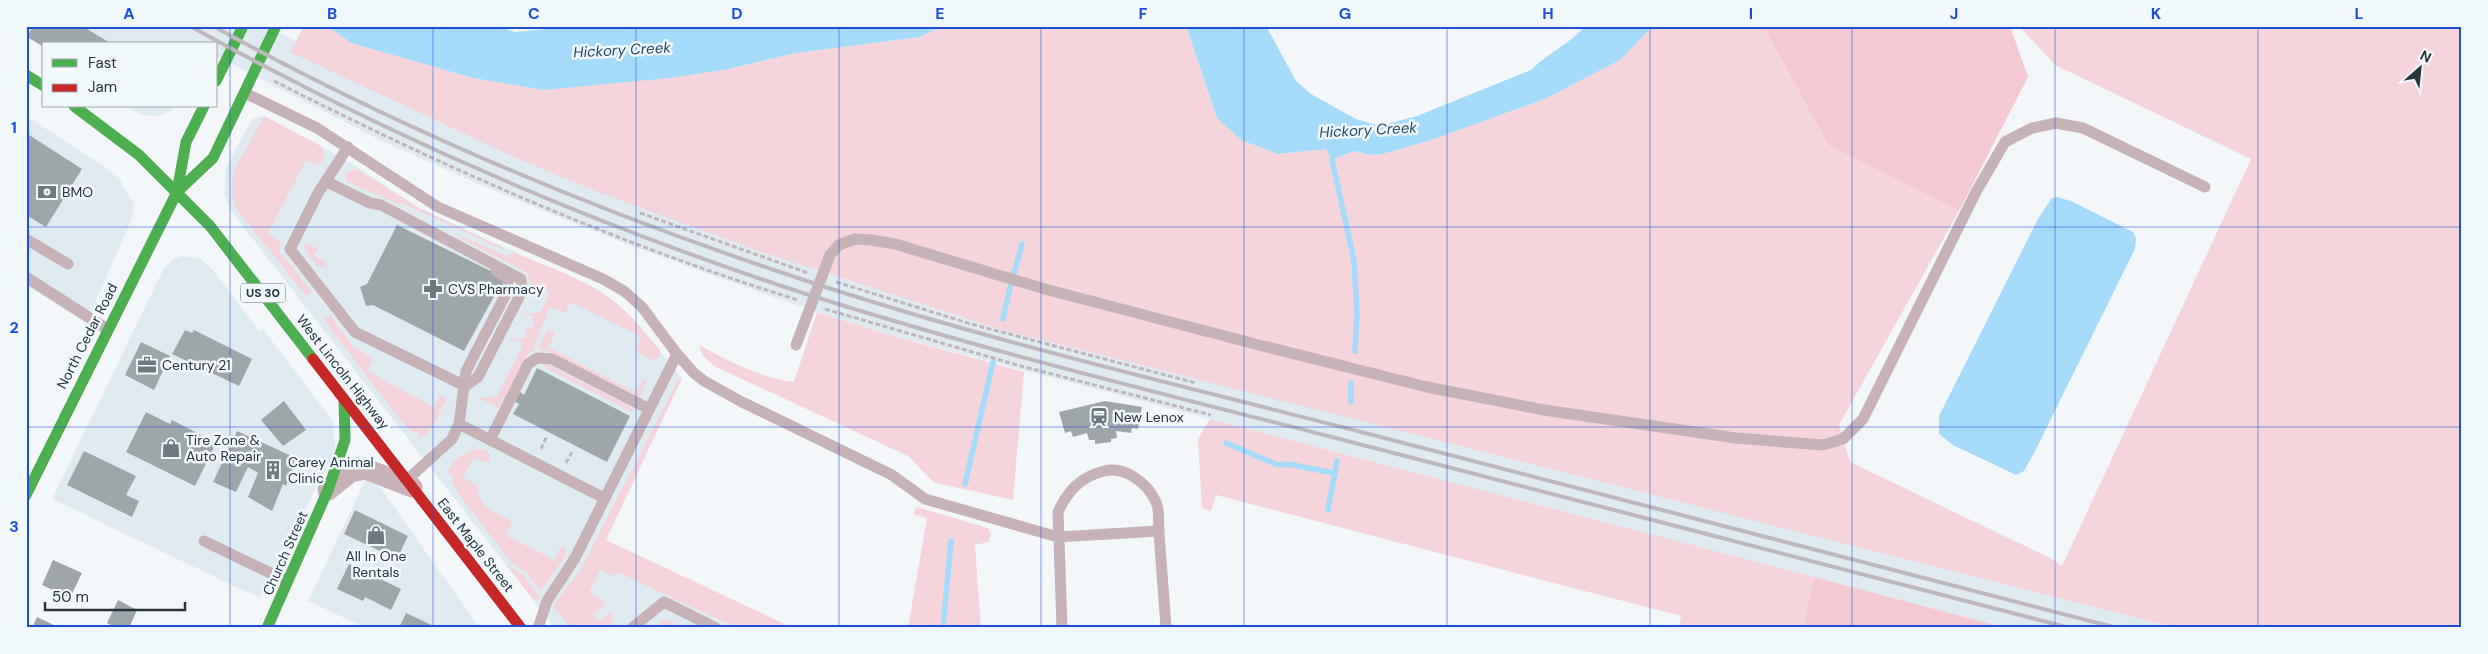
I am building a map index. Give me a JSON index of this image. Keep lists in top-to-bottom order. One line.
{"streets":{"main road":["US 30","North Cedar Road","West Lincoln Highway","East Maple Street","Church Street"]},"crossings":[["US 30","North Cedar Road"],["US 30","West Lincoln Highway"],["North Cedar Road","West Lincoln Highway"],["West Lincoln Highway","East Maple Street"],["West Lincoln Highway","Church Street"]],"water":["Hickory Creek"],"places":{"bank":["BMO"],"pharmacy":["CVS Pharmacy"],"office":["Century 21"],"station":["New Lenox"],"shop":["Tire Zone & Auto Repair","All In One Rentals"],"building":["Carey Animal Clinic"]},"legend":["Fast","Jam"],"scale_bar":"50 m","north":"top right","grid":{"columns":["A","B","C","D","E","F","G","H","I","J","K","L"],"rows":["1","2","3"]}}
